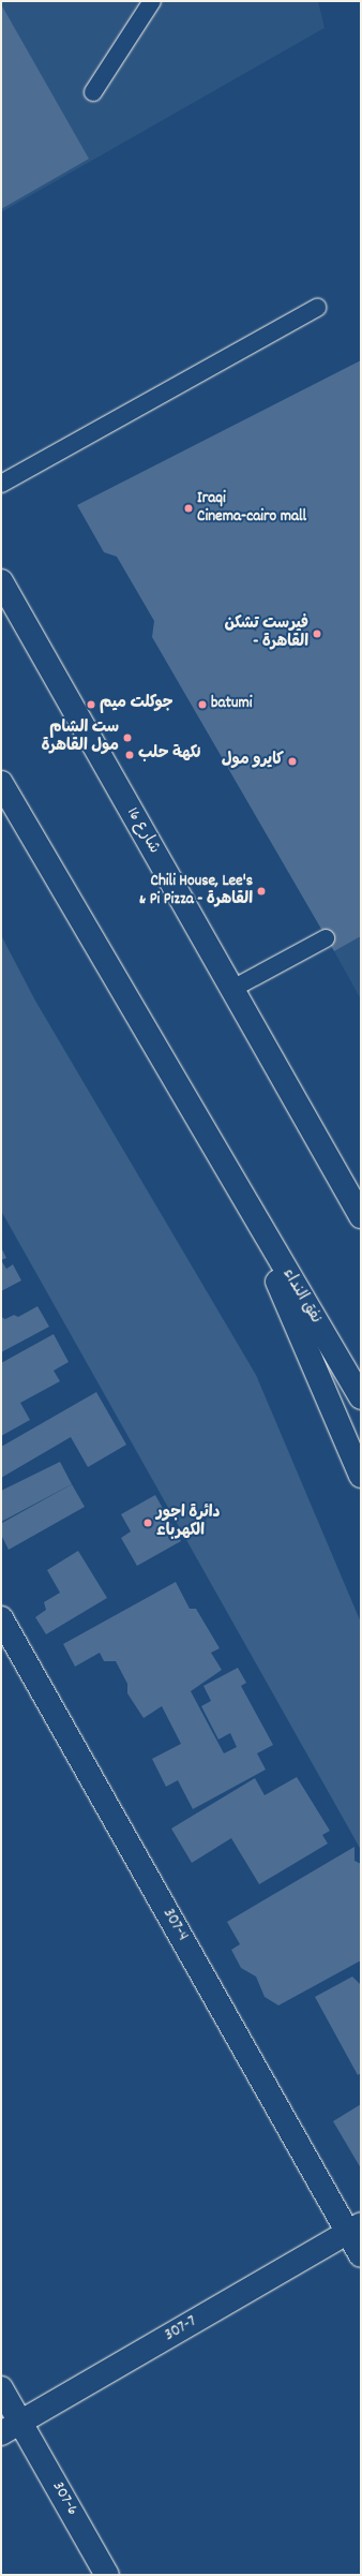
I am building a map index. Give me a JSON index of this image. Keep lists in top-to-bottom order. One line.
{"streets":{"main road":["شارع 16","نفق النداء","307-4","307-7","307-6"]},"crossings":[["307-4","307-7"],["307-7","307-6"]],"places":["Iraqi Cinema-cairo mall","فيرست تشكن - القاهرة","جوكلت ميم","batumi","ست الشام مول القاهرة","نكهة حلب","كايرو مول","Chili House, Lee's & Pi Pizza - القاهرة","دائرة اجور الكهرباء"]}
